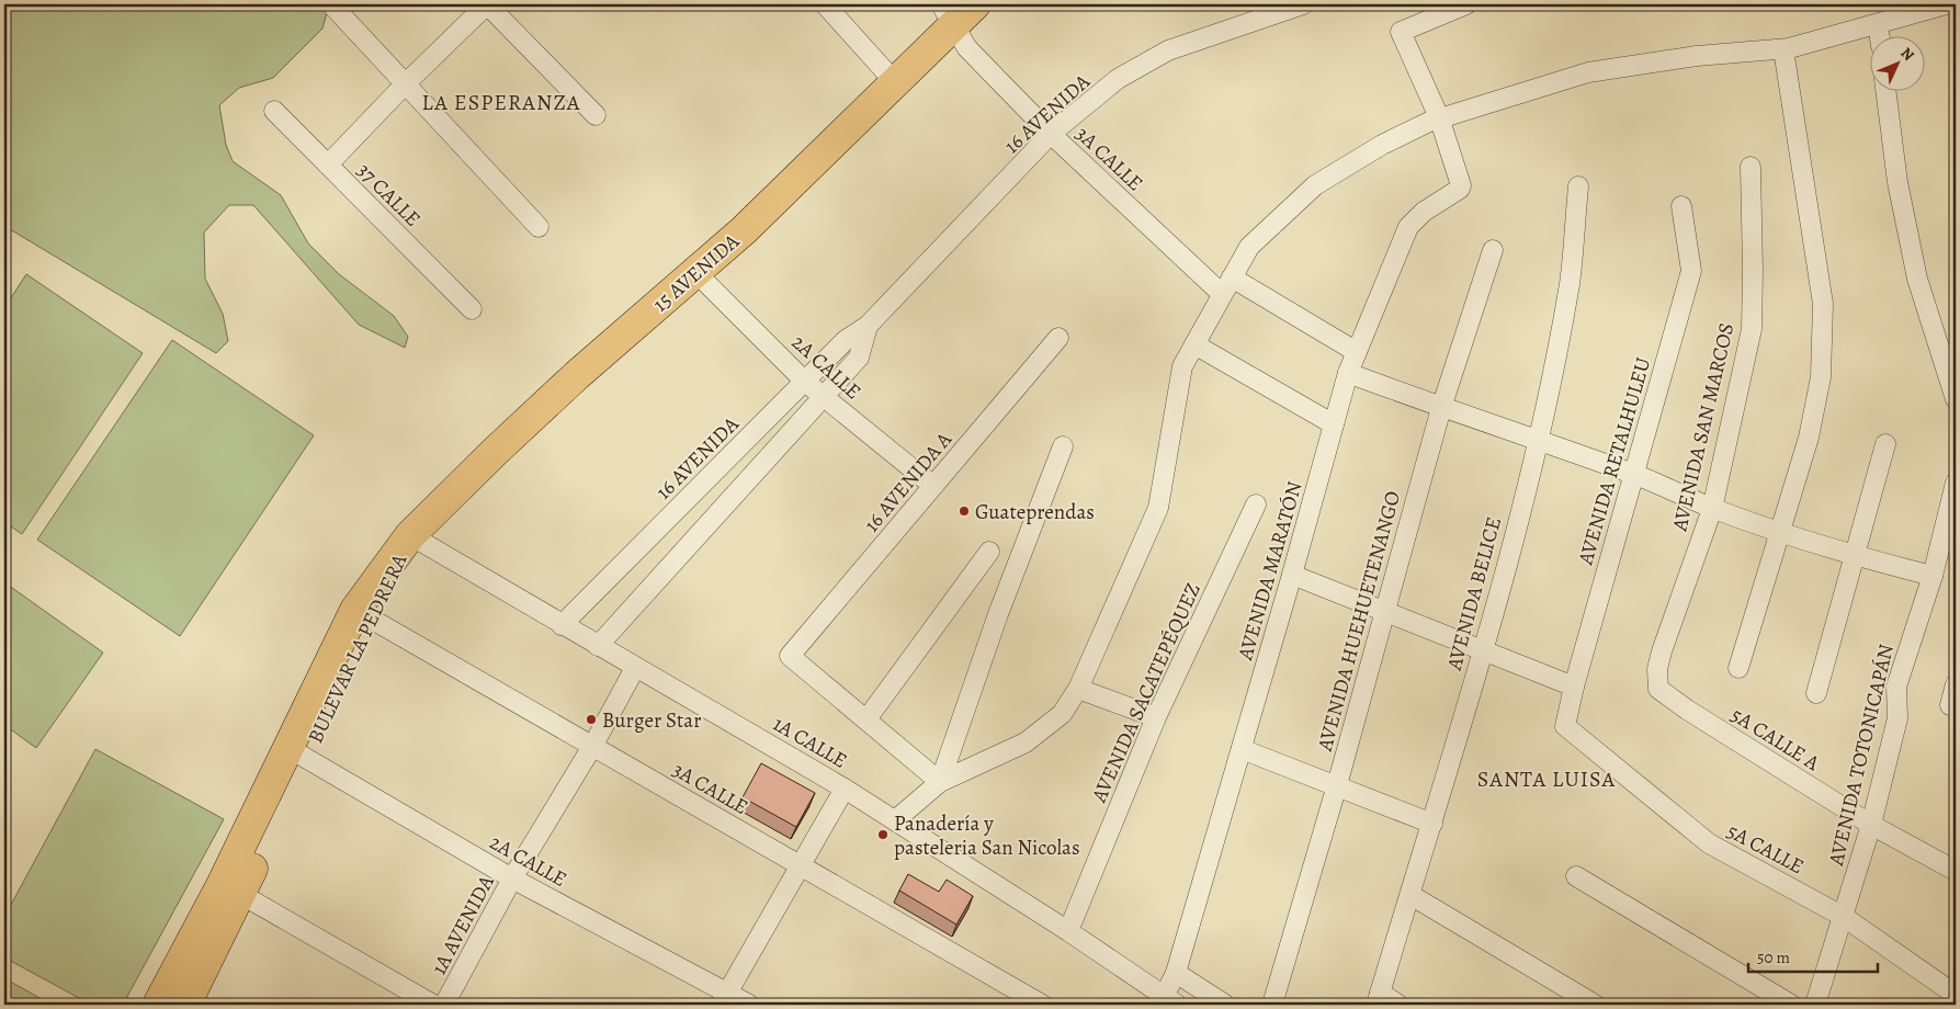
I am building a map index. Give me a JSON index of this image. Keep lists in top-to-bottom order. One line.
{"streets":{"main road":["15 AVENIDA","BULEVAR LA PEDRERA"],"street":["16 AVENIDA","3A CALLE","37 CALLE","2A CALLE","AVENIDA SAN MARCOS","AVENIDA RETALHULEU","16 AVENIDA A","AVENIDA MARATÓN","AVENIDA BELICE","AVENIDA HUEHUETENANGO","AVENIDA SACATEPÉQUEZ","5A CALLE A","1A CALLE","AVENIDA TOTONICAPÁN","5A CALLE","1A AVENIDA"]},"crossings":[["16 AVENIDA","3A CALLE"],["16 AVENIDA","2A CALLE"],["16 AVENIDA","1A CALLE"],["3A CALLE","15 AVENIDA"],["3A CALLE","BULEVAR LA PEDRERA"],["3A CALLE","1A AVENIDA"],["15 AVENIDA","2A CALLE"],["15 AVENIDA","BULEVAR LA PEDRERA"],["15 AVENIDA","1A CALLE"],["2A CALLE","16 AVENIDA A"],["2A CALLE","BULEVAR LA PEDRERA"],["2A CALLE","1A AVENIDA"],["AVENIDA SAN MARCOS","5A CALLE A"],["AVENIDA RETALHULEU","5A CALLE"],["AVENIDA MARATÓN","1A CALLE"],["BULEVAR LA PEDRERA","1A CALLE"],["AVENIDA SACATEPÉQUEZ","1A CALLE"],["5A CALLE A","AVENIDA TOTONICAPÁN"],["1A CALLE","1A AVENIDA"],["AVENIDA TOTONICAPÁN","5A CALLE"]],"districts":["LA ESPERANZA","SANTA LUISA"],"places":["Guateprendas","Burger Star","Panadería y pasteleria San Nicolas"],"scale_bar":"50 m","north":"top right"}
